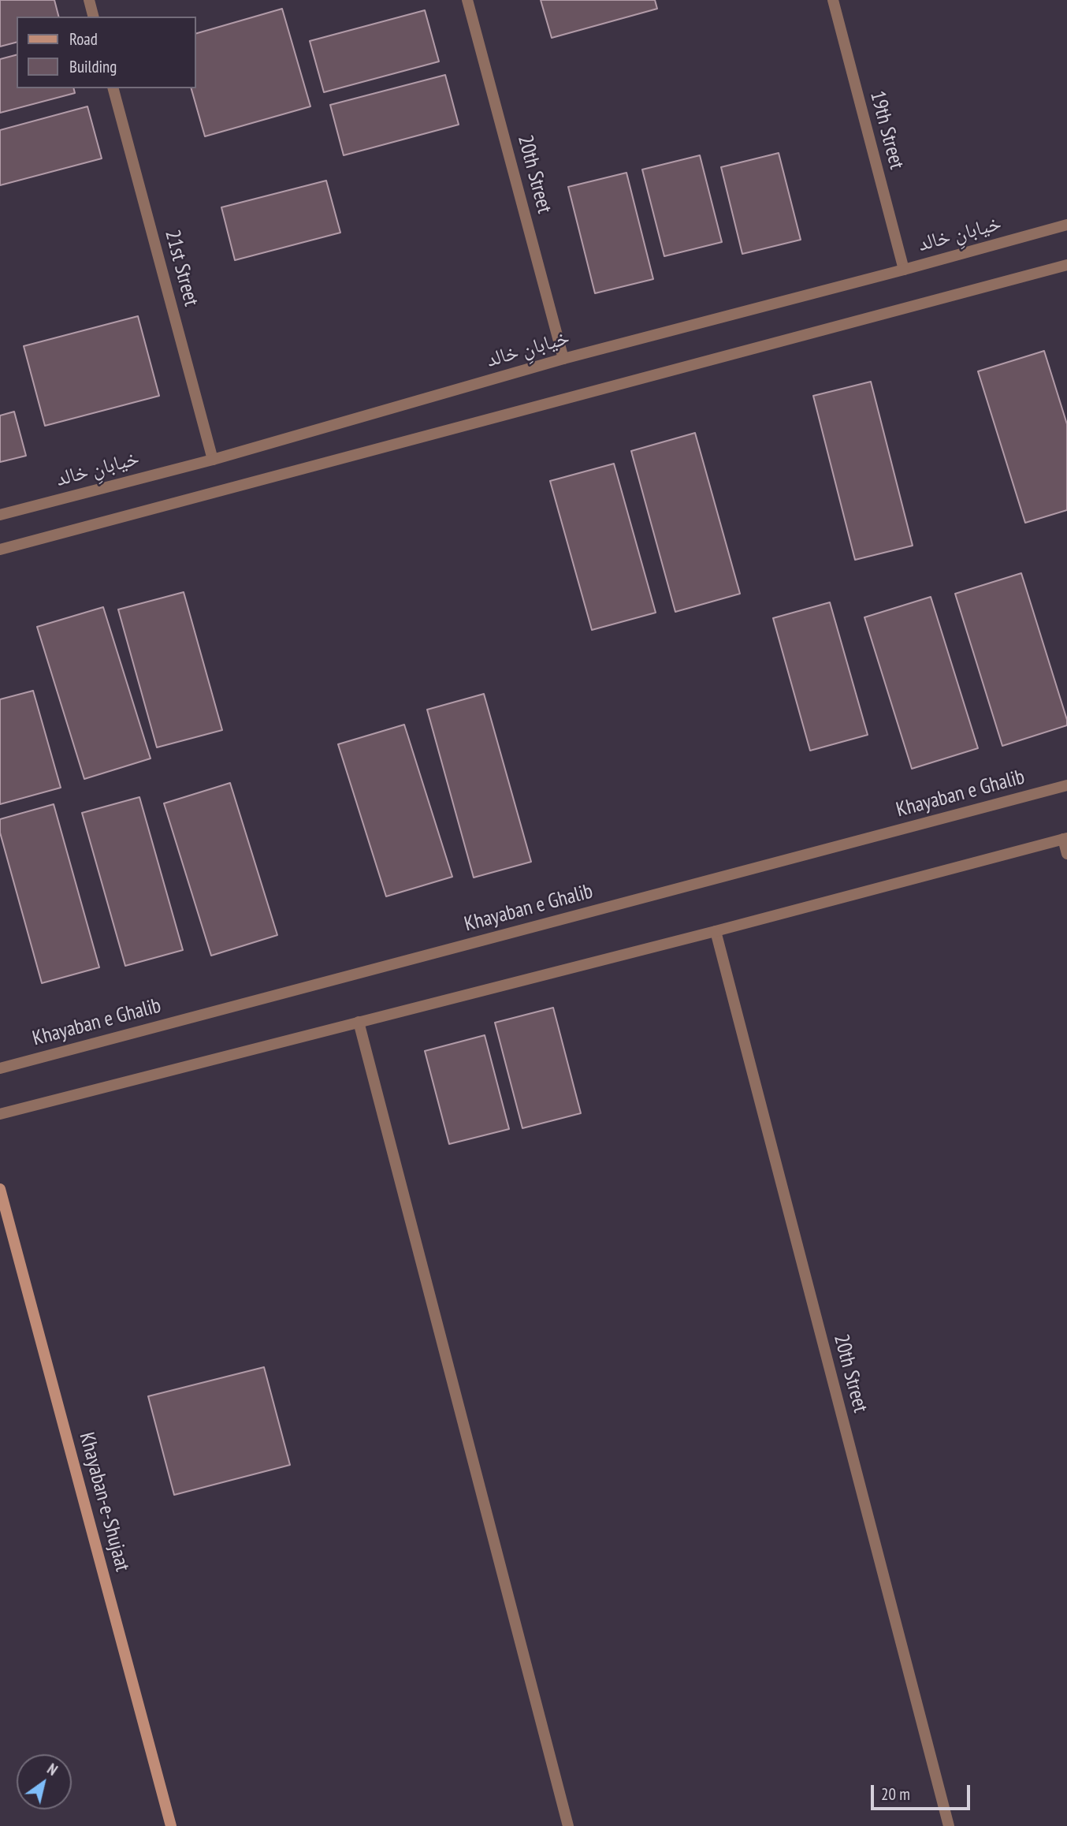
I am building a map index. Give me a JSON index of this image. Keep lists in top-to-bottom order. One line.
{"streets":{"main road":["Khayaban-e-Shujaat"],"street":["19th Street","20th Street","خیابانِ خالد","21st Street","Khayaban e Ghalib"]},"crossings":[["19th Street","خیابانِ خالد"],["20th Street","خیابانِ خالد"],["خیابانِ خالد","21st Street"]],"legend":["Road","Building"],"scale_bar":"20 m","north":"top right"}
